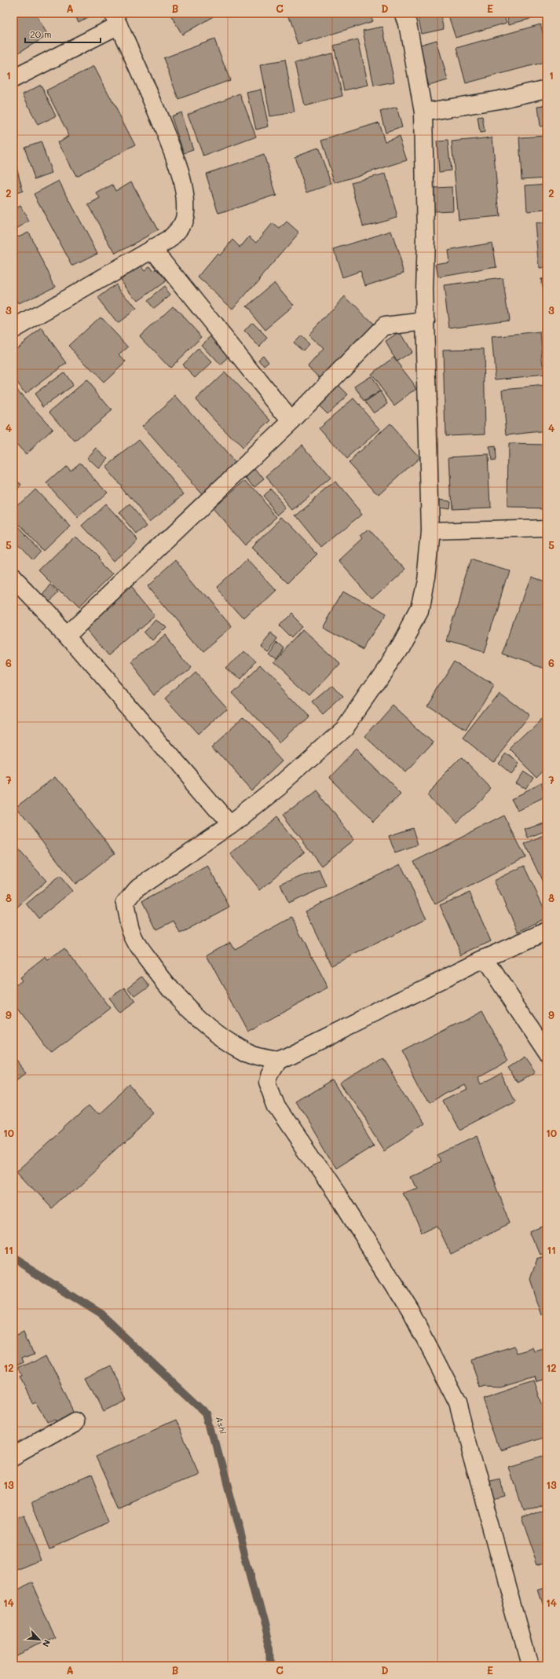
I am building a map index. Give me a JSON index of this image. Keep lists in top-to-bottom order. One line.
{"water":["Ashi"],"scale_bar":"20 m","north":"bottom right","grid":{"columns":["A","B","C","D","E"],"rows":["1","2","3","4","5","6","7","8","9","10","11","12","13","14"]}}
